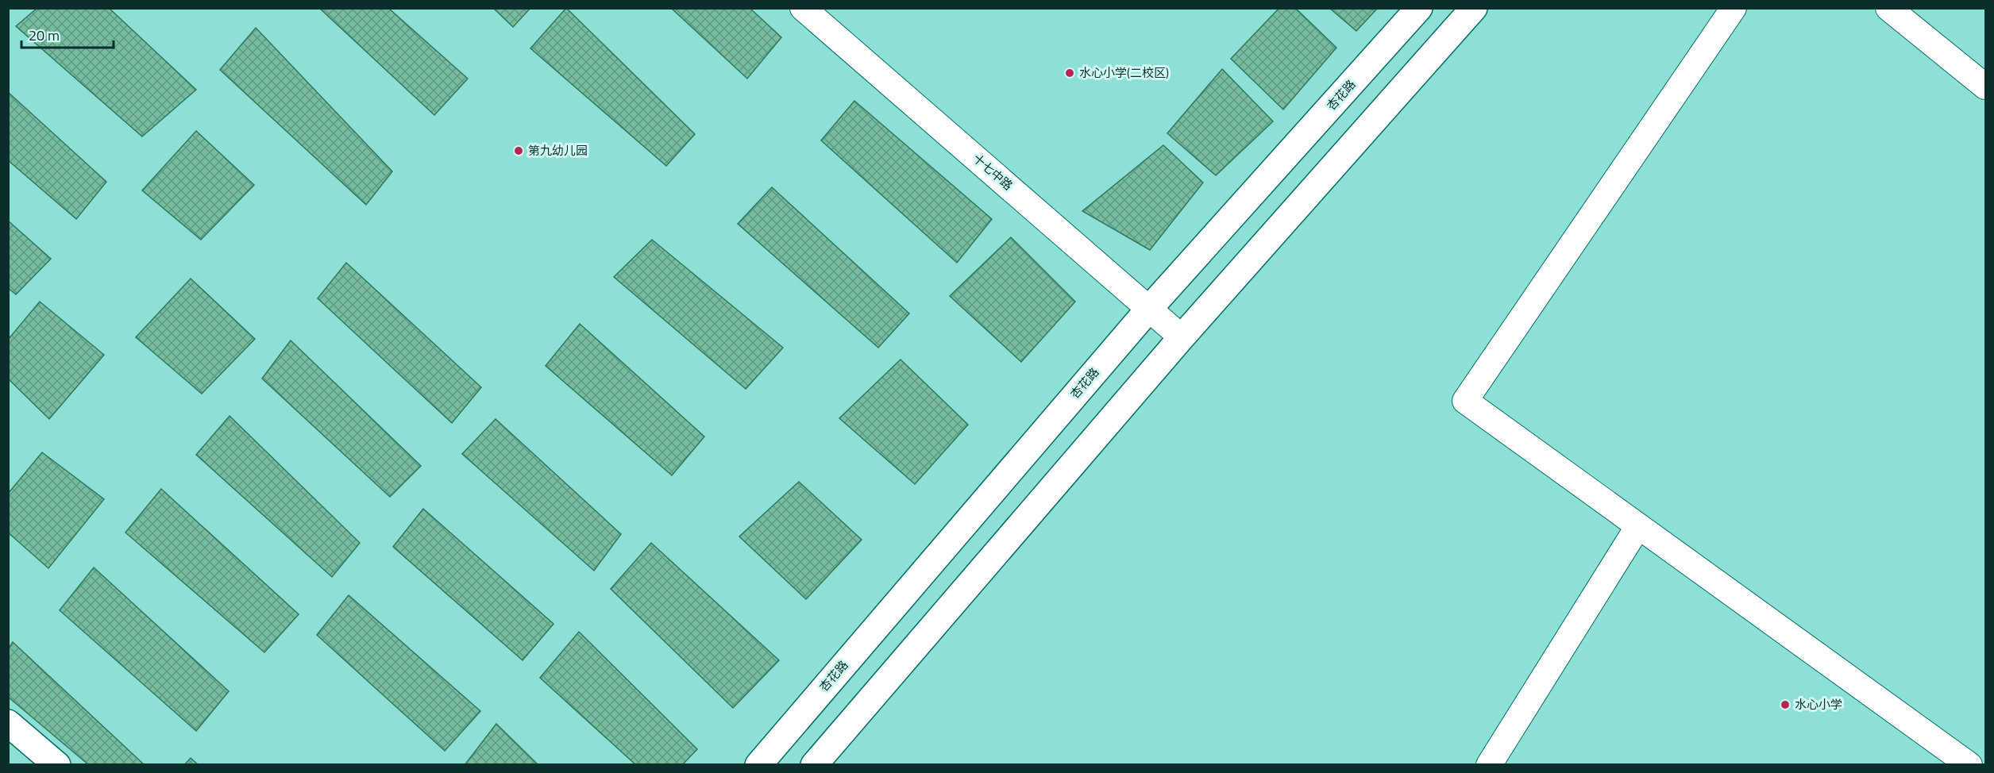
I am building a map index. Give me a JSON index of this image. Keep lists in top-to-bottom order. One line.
{"streets":{"main road":["杏花路"],"street":["十七中路"]},"crossings":[["杏花路","十七中路"]],"places":["水心小学(二校区)","第九幼儿园","水心小学"],"scale_bar":"20 m"}
